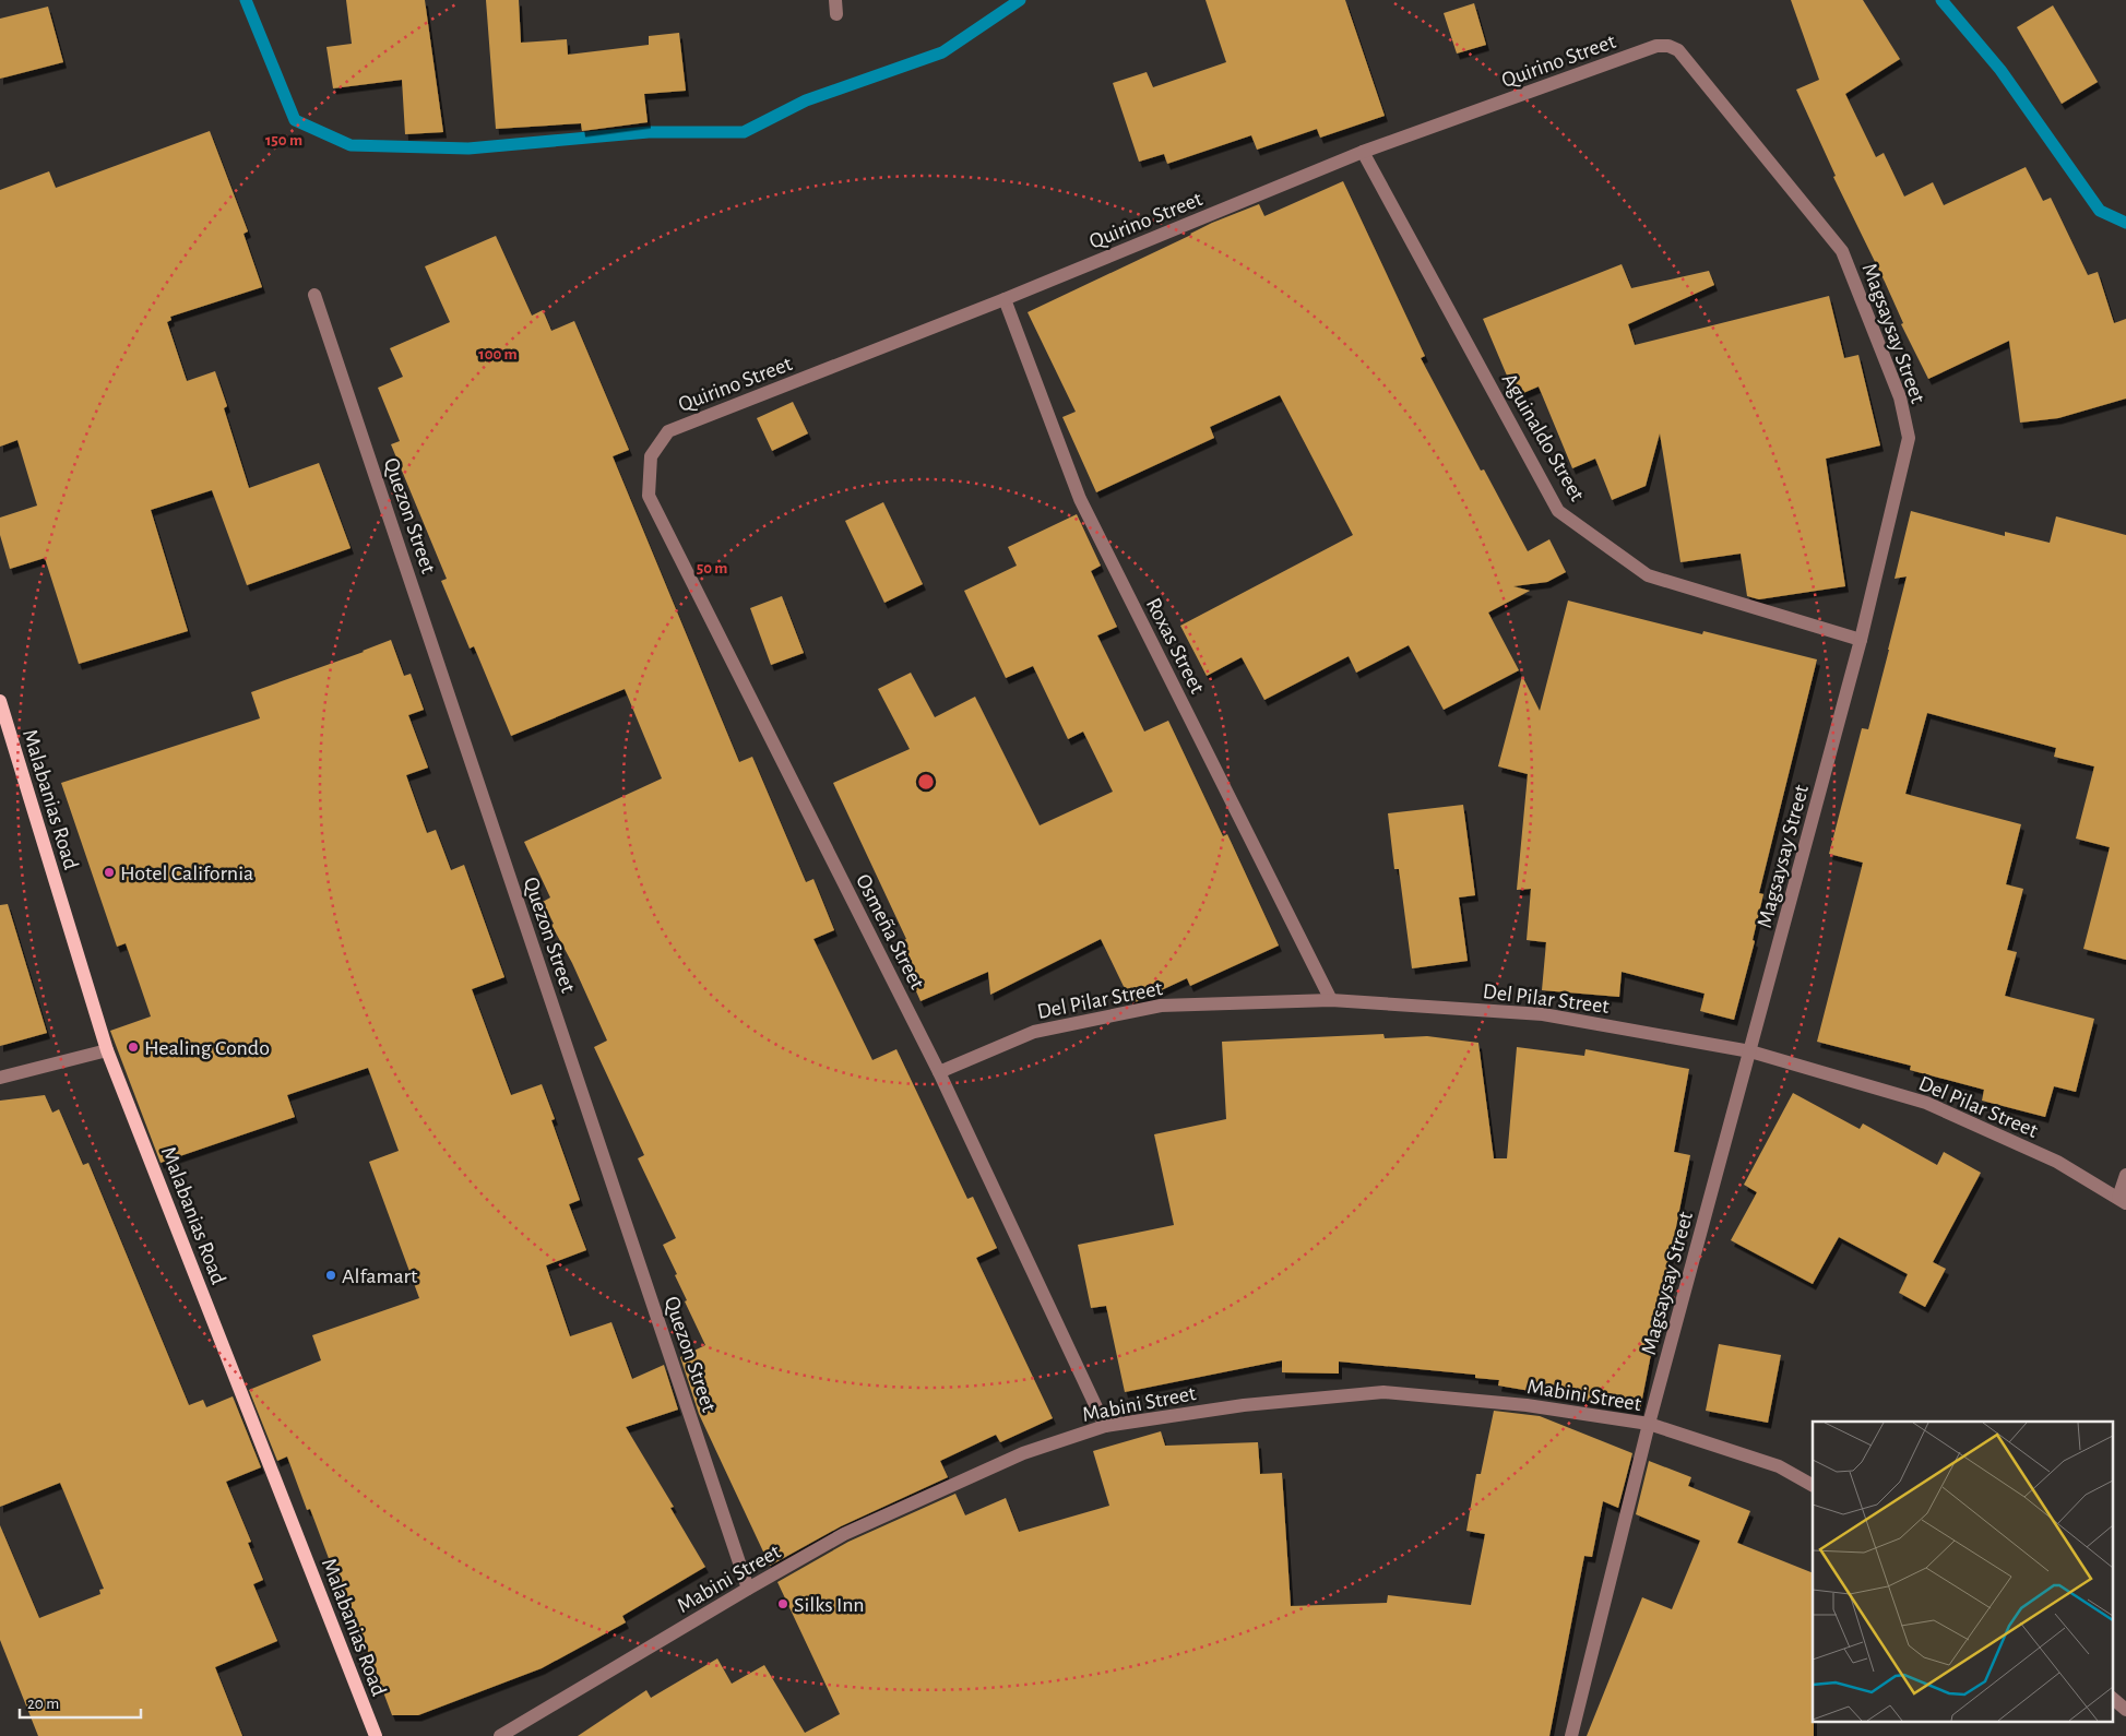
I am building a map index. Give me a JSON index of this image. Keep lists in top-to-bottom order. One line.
{"streets":{"main road":["Malabanias Road"],"street":["Quirino Street","Magsaysay Street","Aguinaldo Street","Quezon Street","Roxas Street","Osmeña Street","Del Pilar Street","Mabini Street"]},"crossings":[["Quirino Street","Magsaysay Street"],["Quirino Street","Aguinaldo Street"],["Quirino Street","Roxas Street"],["Quirino Street","Osmeña Street"],["Magsaysay Street","Aguinaldo Street"],["Magsaysay Street","Del Pilar Street"],["Magsaysay Street","Mabini Street"],["Quezon Street","Mabini Street"],["Roxas Street","Del Pilar Street"],["Osmeña Street","Del Pilar Street"],["Osmeña Street","Mabini Street"]],"places":["Hotel California","Healing Condo","Alfamart","Silks Inn"],"scale_bar":"20 m","rings":["150 m","100 m","50 m"]}
